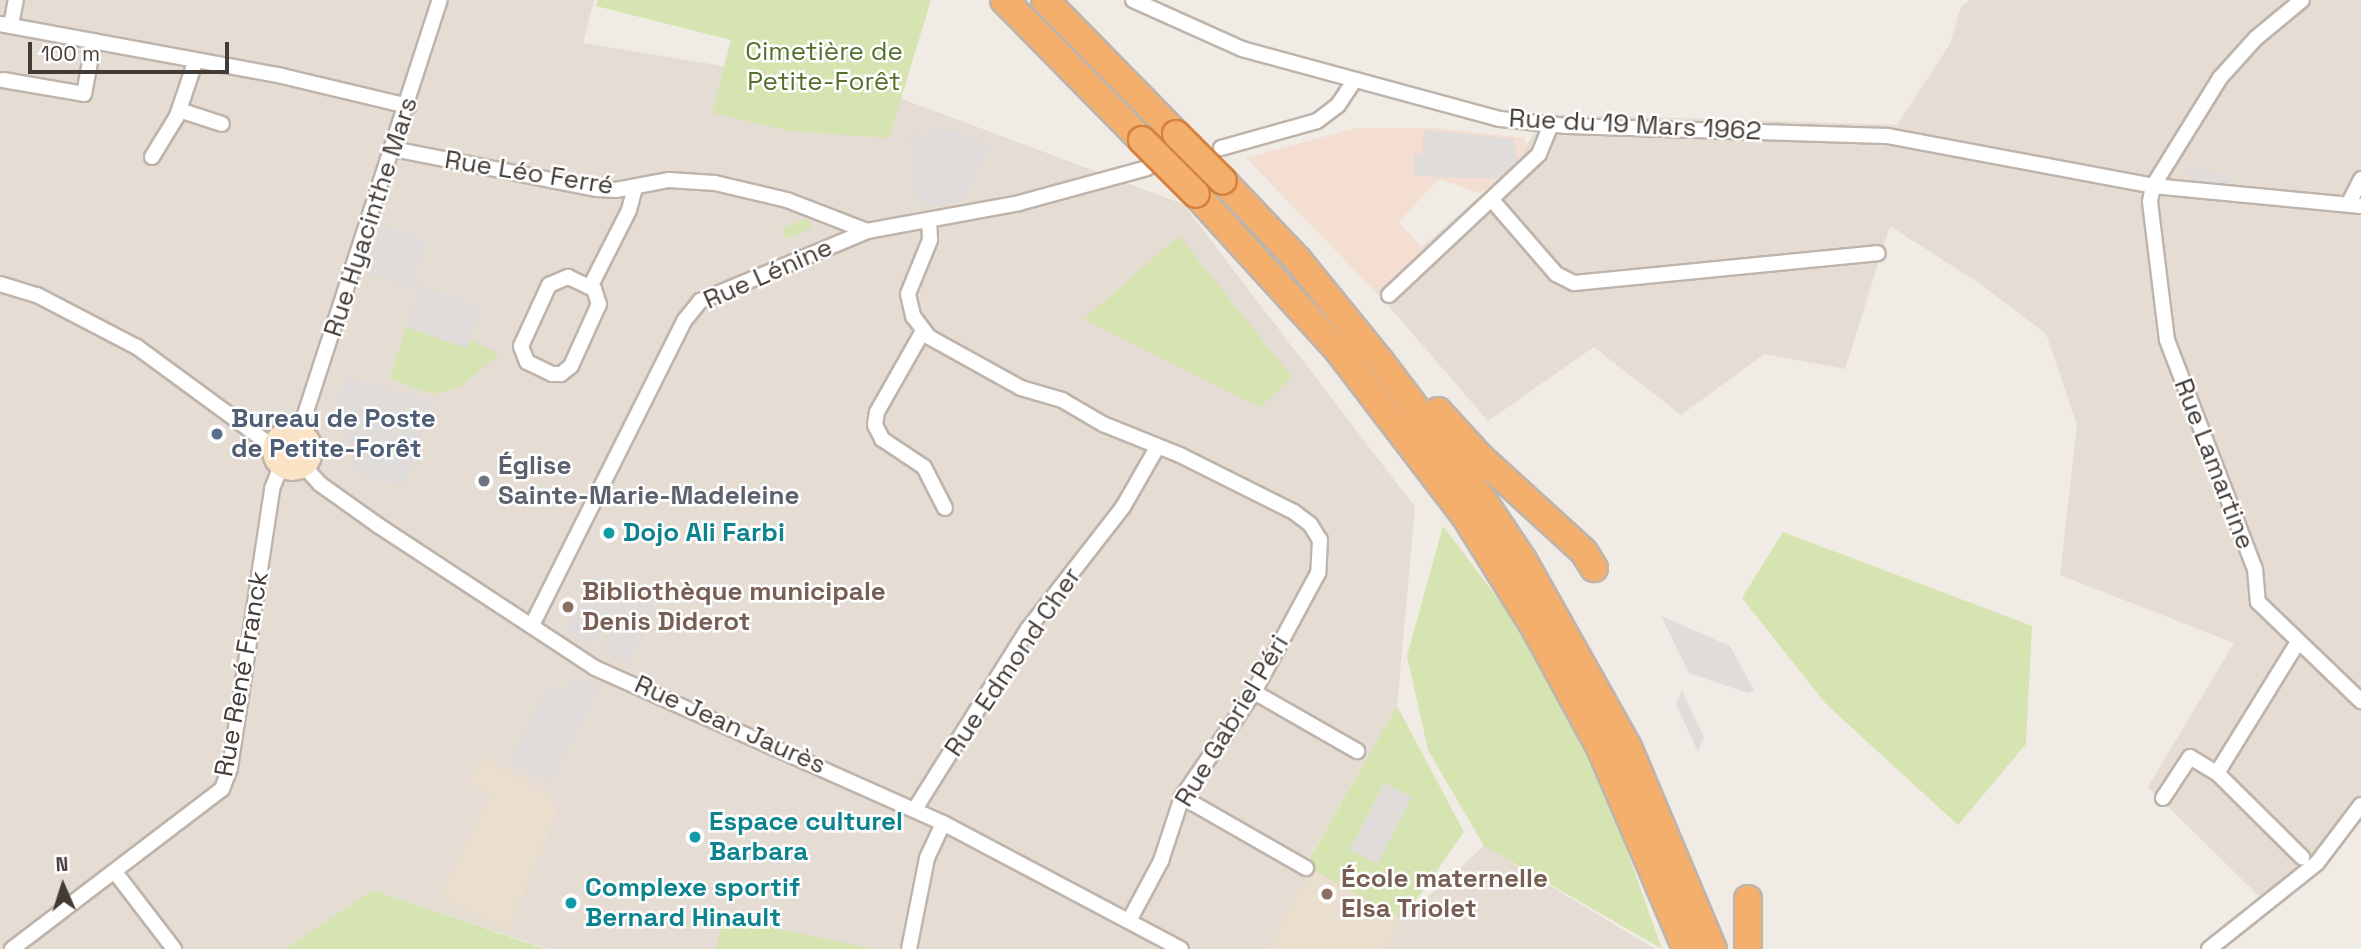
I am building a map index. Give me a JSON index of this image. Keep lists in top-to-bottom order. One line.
{"streets":{"street":["Rue du 19 Mars 1962","Rue Léo Ferré","Rue Hyacinthe Mars","Rue Lénine","Rue Lamartine","Rue Edmond Cher","Rue René Franck","Rue Gabriel Péri","Rue Jean Jaurès"]},"crossings":[["Rue du 19 Mars 1962","Rue Lamartine"],["Rue Léo Ferré","Rue Hyacinthe Mars"],["Rue Léo Ferré","Rue Lénine"],["Rue Hyacinthe Mars","Rue René Franck"],["Rue Hyacinthe Mars","Rue Jean Jaurès"],["Rue Lénine","Rue Jean Jaurès"],["Rue Edmond Cher","Rue Gabriel Péri"],["Rue Edmond Cher","Rue Jean Jaurès"],["Rue René Franck","Rue Jean Jaurès"],["Rue Gabriel Péri","Rue Jean Jaurès"]],"parks":["Cimetière de Petite-Forêt"],"places":["Bureau de Poste de Petite-Forêt","Église Sainte-Marie-Madeleine","Dojo Ali Farbi","Bibliothèque municipale Denis Diderot","Espace culturel Barbara","École maternelle Elsa Triolet","Complexe sportif Bernard Hinault"],"scale_bar":"100 m","north":"top"}
